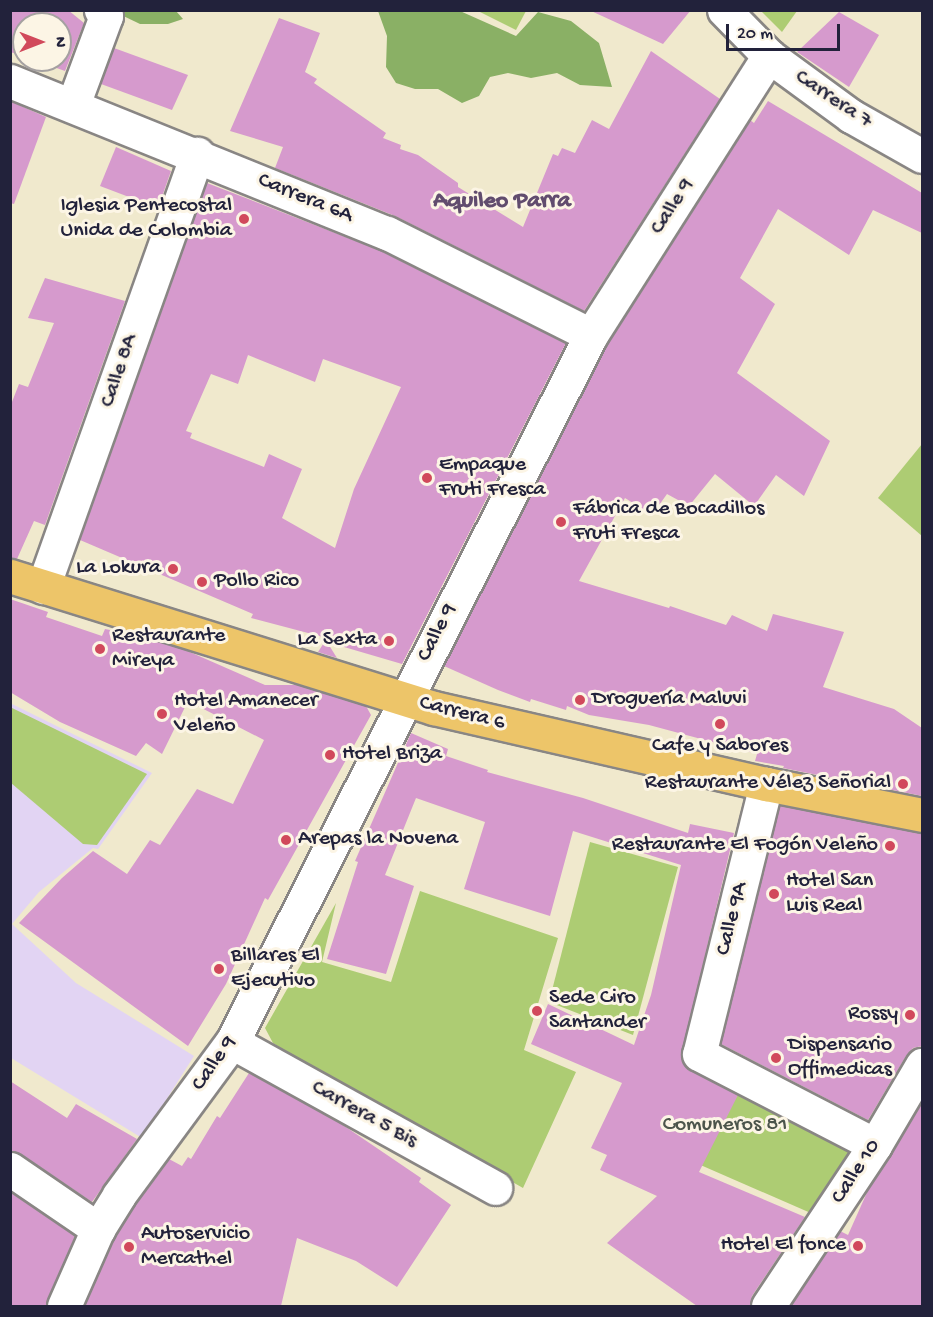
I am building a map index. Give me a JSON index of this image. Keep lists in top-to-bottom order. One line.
{"streets":{"main road":["Carrera 6"],"street":["Carrera 7","Carrera 6A","Calle 9","Calle 8A","Calle 9A","Carrera 5 Bis","Calle 10"]},"crossings":[["Carrera 7","Calle 9"],["Carrera 6A","Calle 9"],["Carrera 6A","Calle 8A"],["Calle 9","Carrera 6"],["Calle 9","Carrera 5 Bis"],["Calle 8A","Carrera 6"],["Carrera 6","Calle 9A"],["Calle 9A","Calle 10"]],"districts":["Aquileo Parra"],"parks":["Comuneros 81"],"places":["Iglesia Pentecostal Unida de Colombia","Empaque Fruti Fresca","Fábrica de Bocadillos Fruti Fresca","La Lokura","Pollo Rico","La Sexta","Restaurante Mireya","Droguería Maluvi","Hotel Amanecer Veleño","Cafe y Sabores","Hotel Briza","Restaurante Vélez Señorial","Arepas la Novena","Restaurante El Fogón Veleño","Hotel San Luis Real","Billares El Ejecutivo","Sede Ciro Santander","Rossy","Dispensario Offimedicas","Hotel El fonce","Autoservicio Mercathel"],"scale_bar":"20 m","north":"right"}
